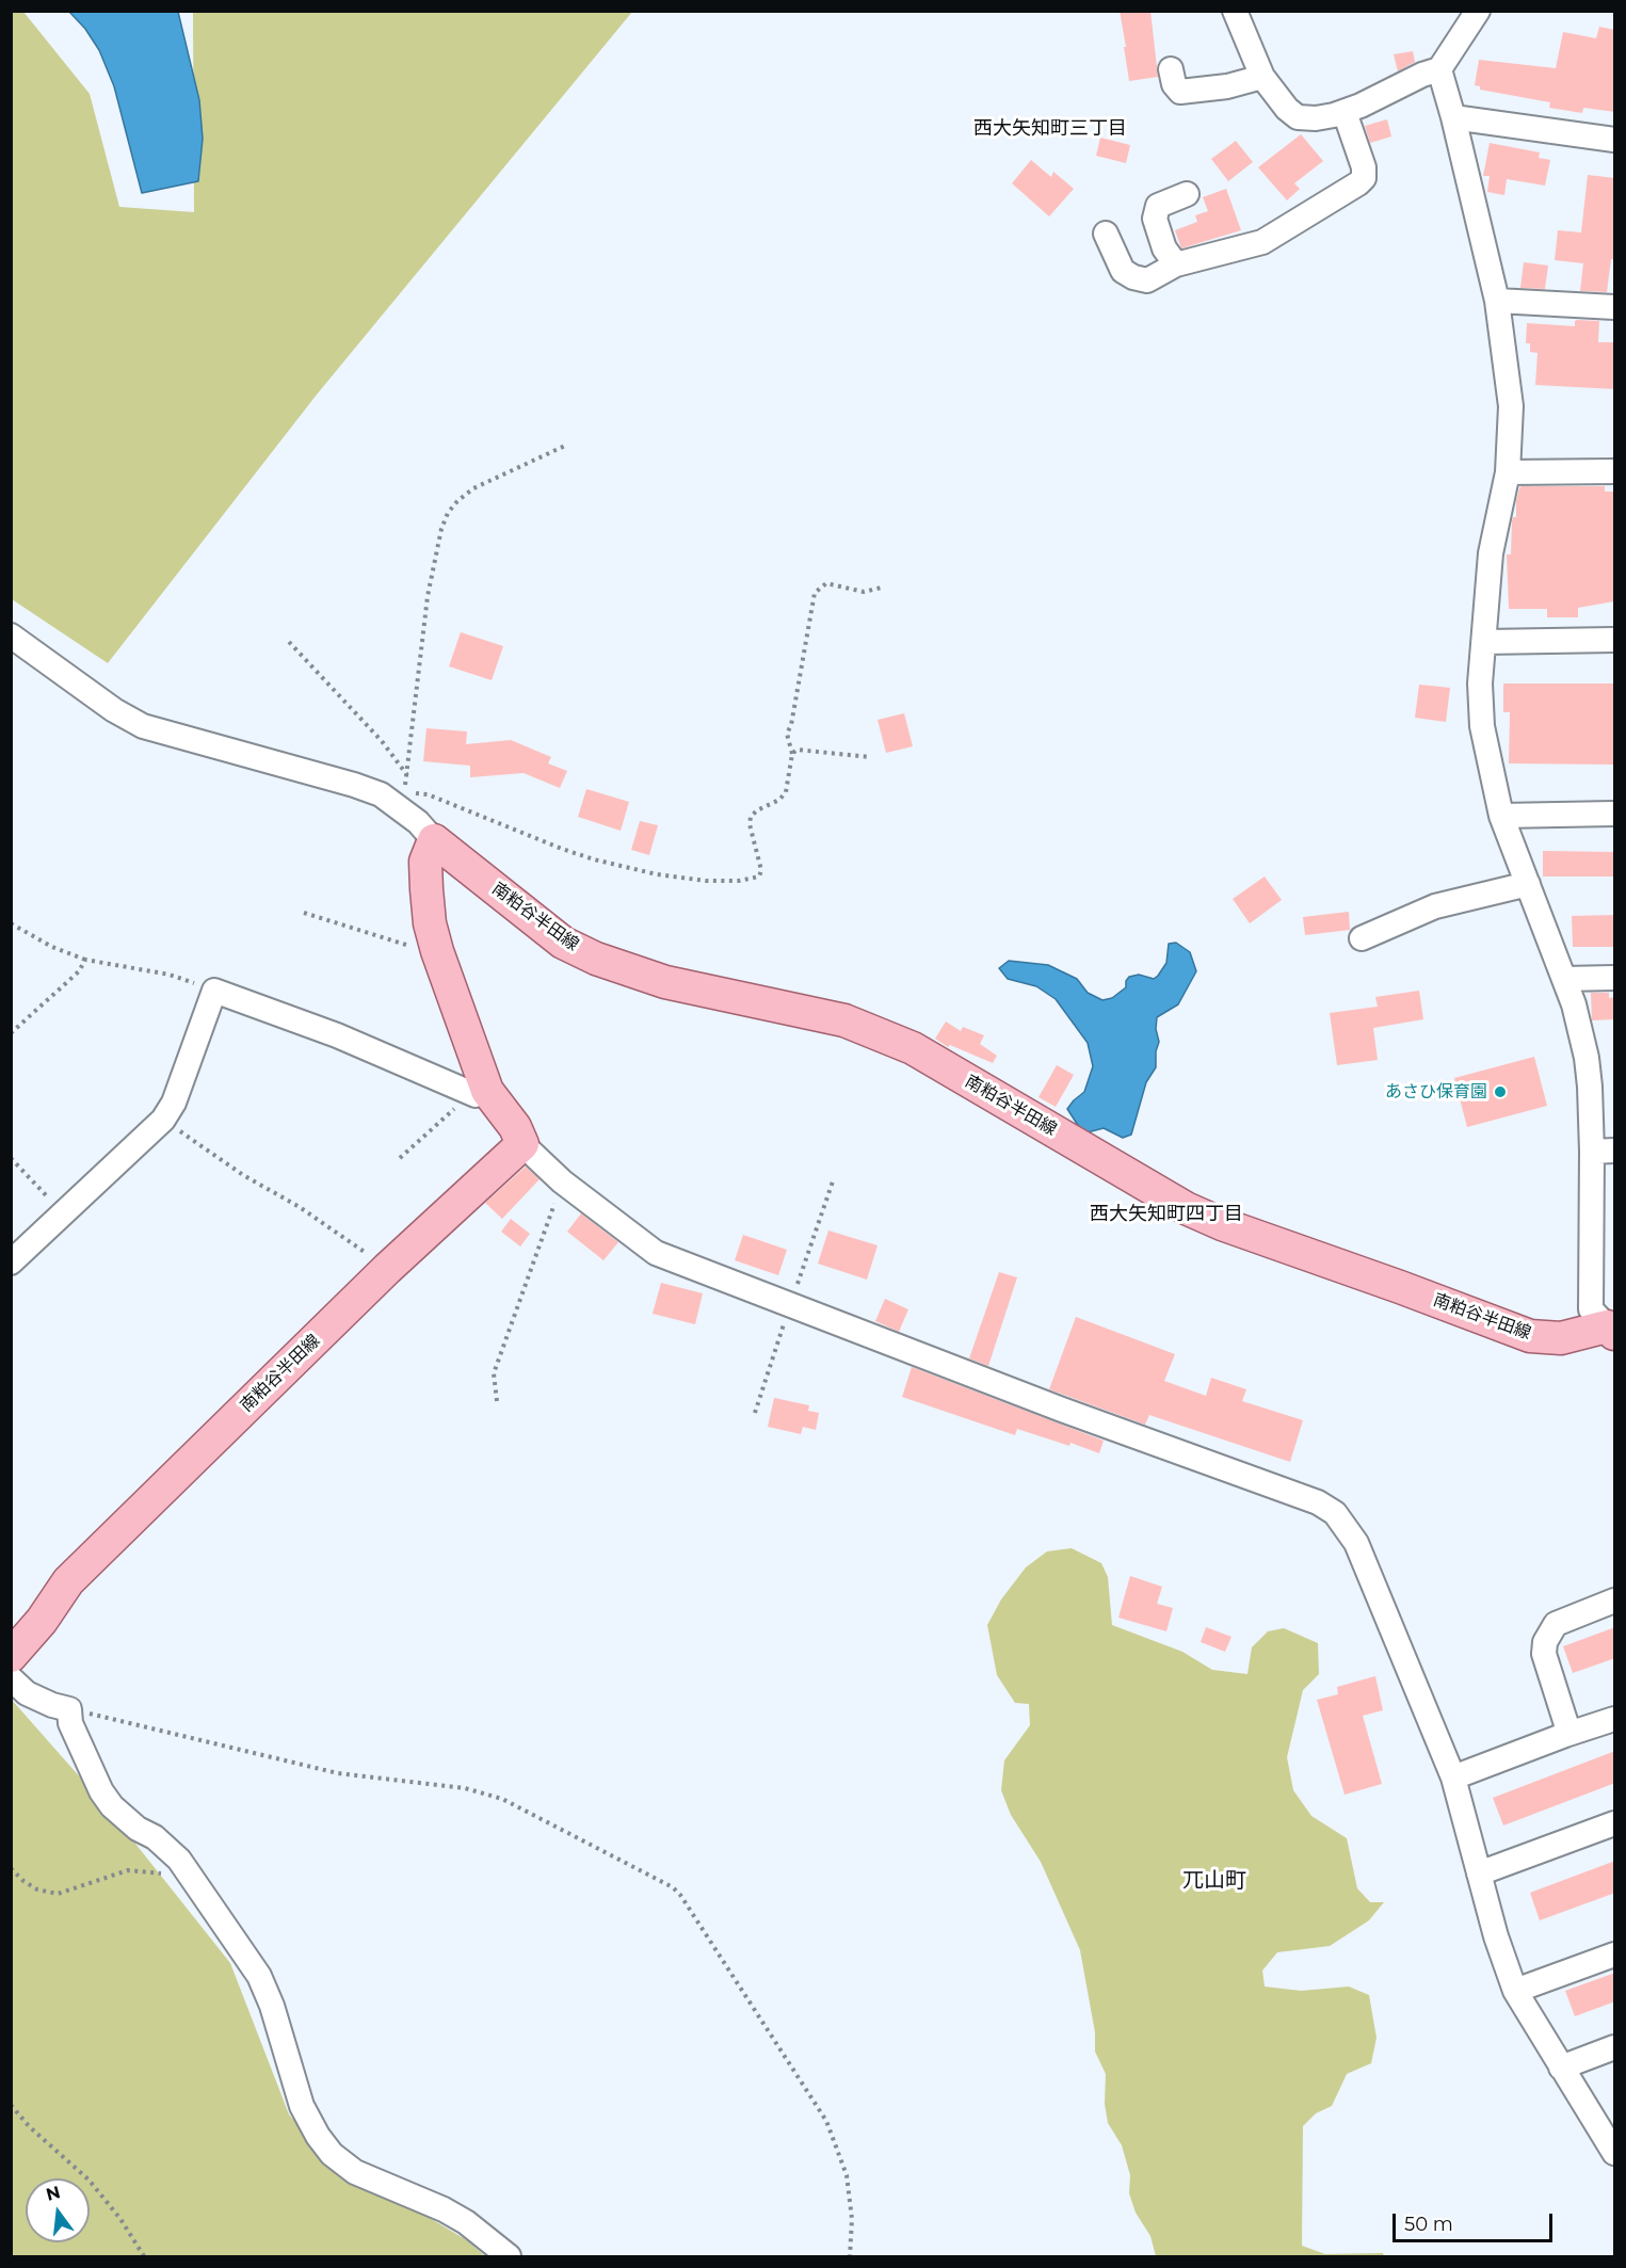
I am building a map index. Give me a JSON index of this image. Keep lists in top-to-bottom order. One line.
{"streets":{"main road":["南粕谷半田線"]},"districts":["西大矢知町三丁目","西大矢知町四丁目","兀山町"],"places":["あさひ保育園"],"scale_bar":"50 m","north":"top"}
